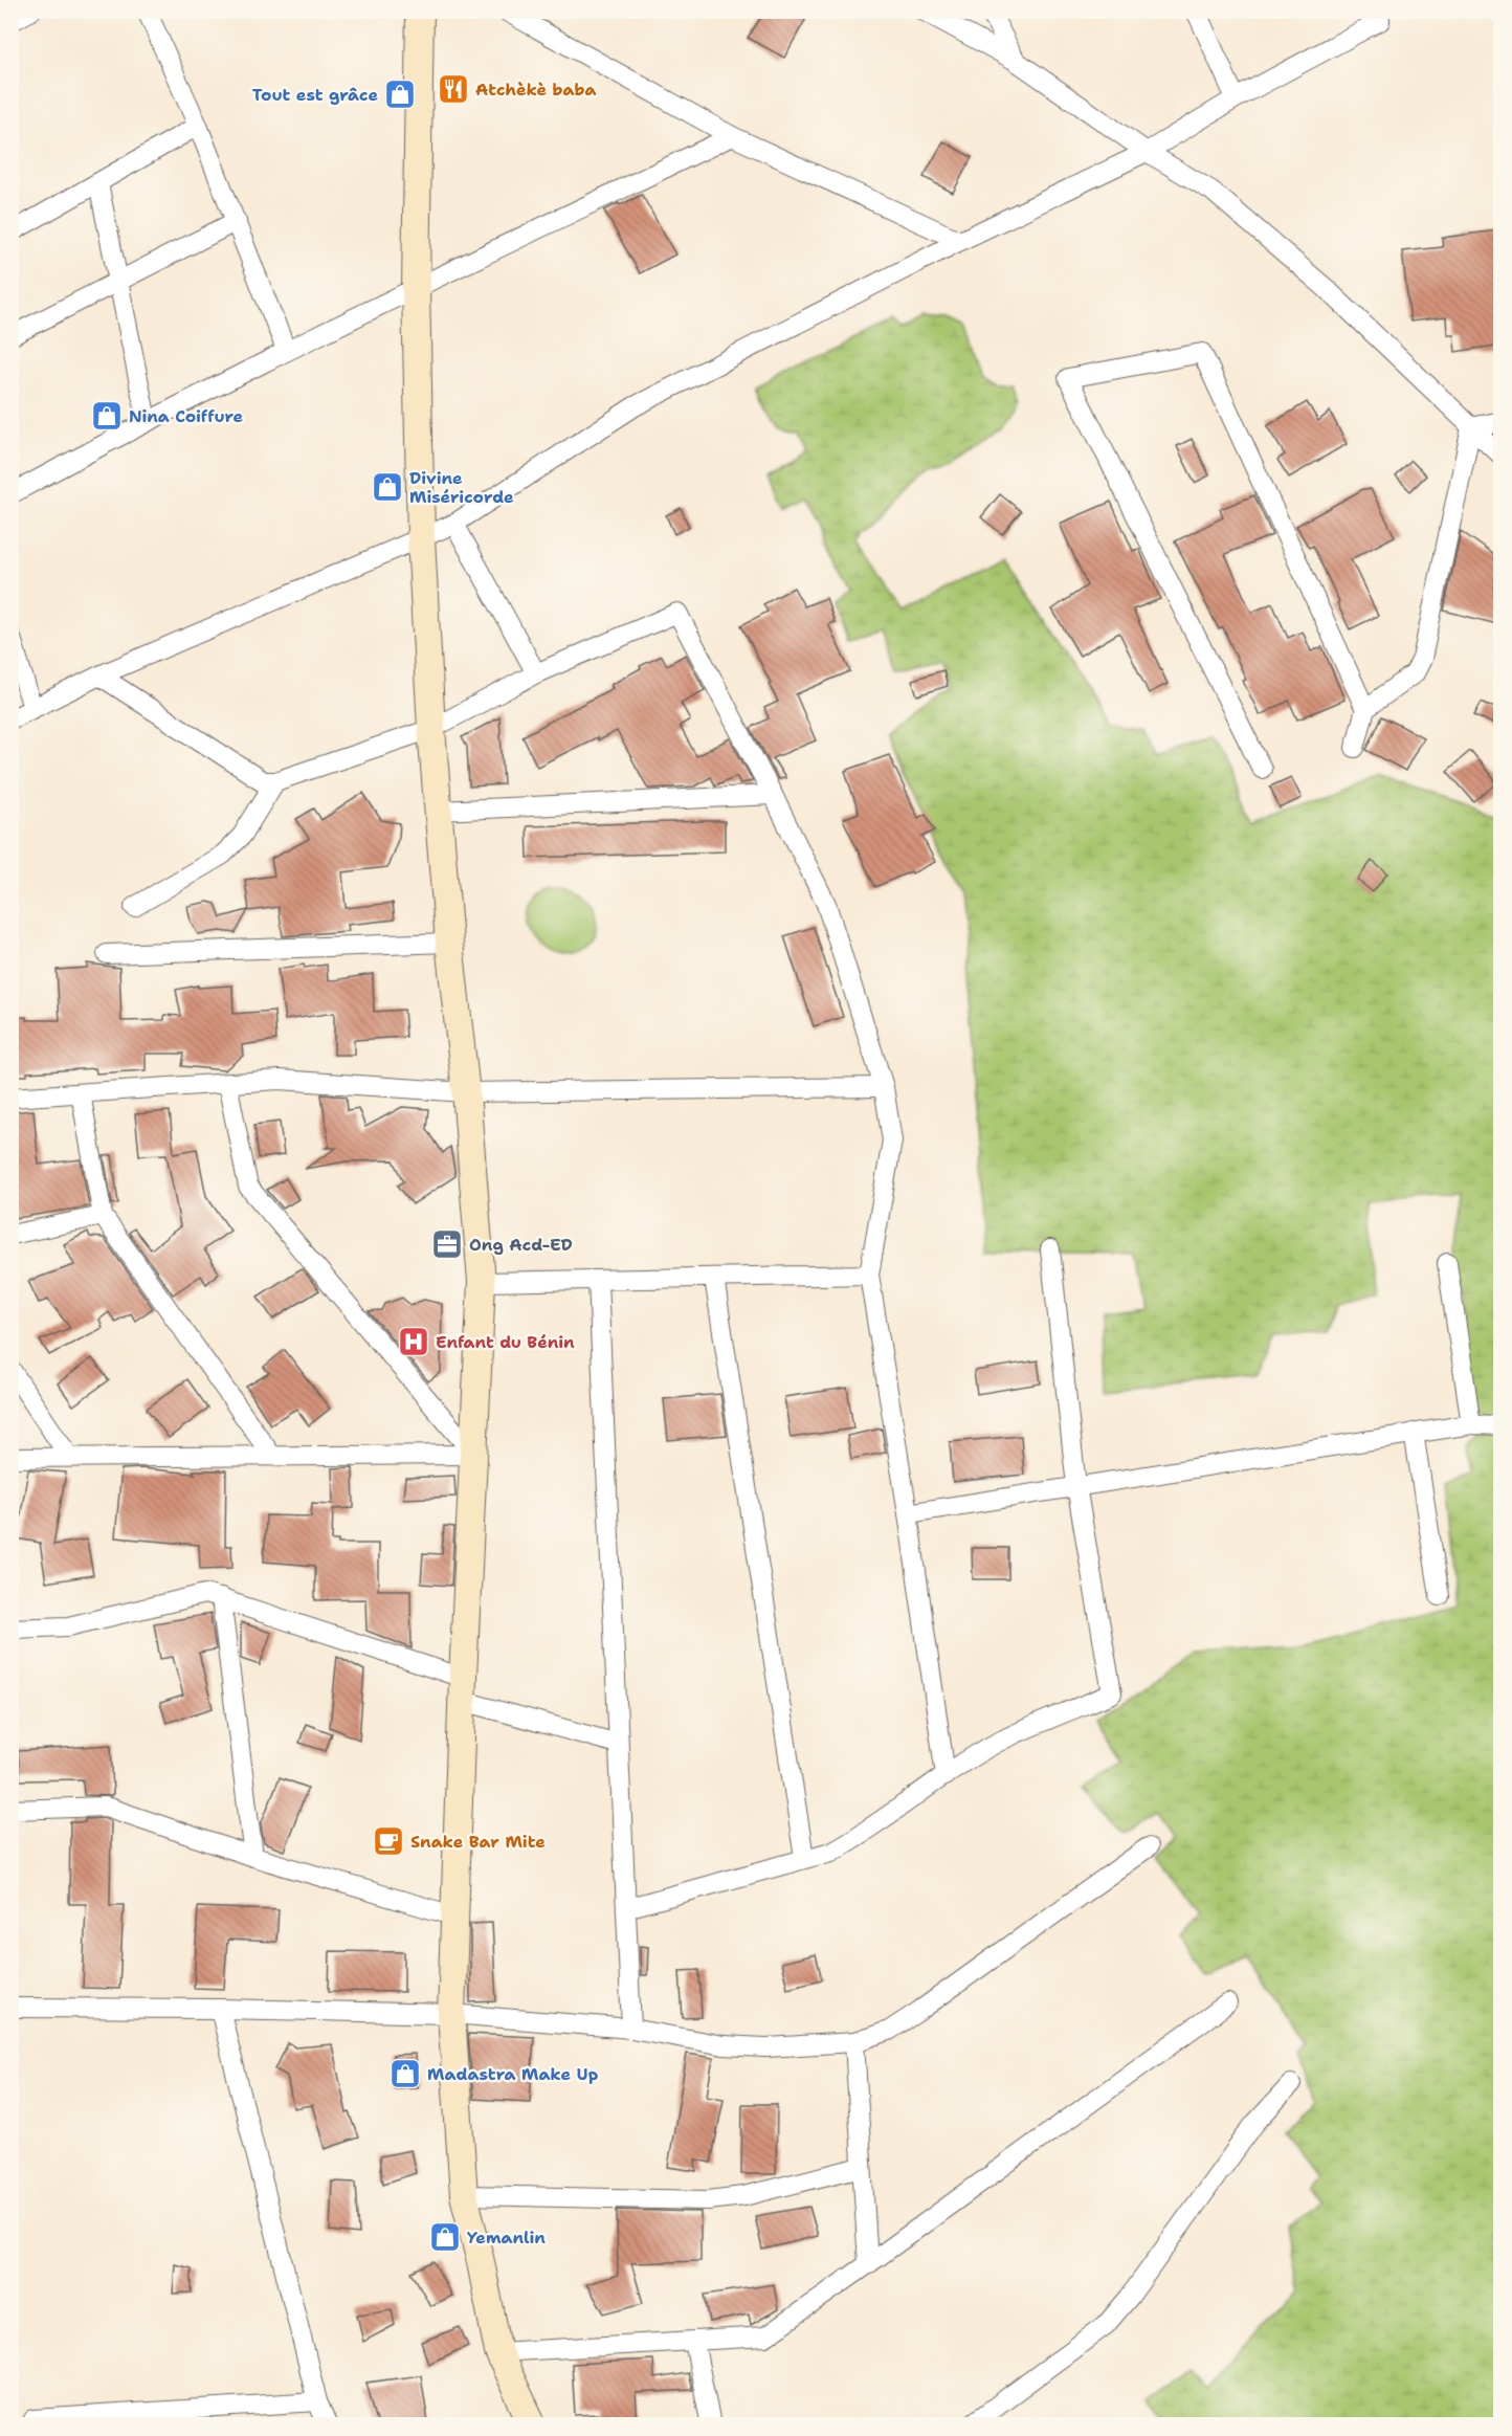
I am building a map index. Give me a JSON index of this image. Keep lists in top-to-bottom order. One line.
{"places":{"restaurant":["Atchèkè baba"],"shop":["Tout est grâce","Nina Coiffure","Divine Miséricorde","Madastra Make Up","Yemanlin"],"office":["Ong Acd-ED"],"hospital":["Enfant du Bénin"],"cafe":["Snake Bar Mite"]}}
